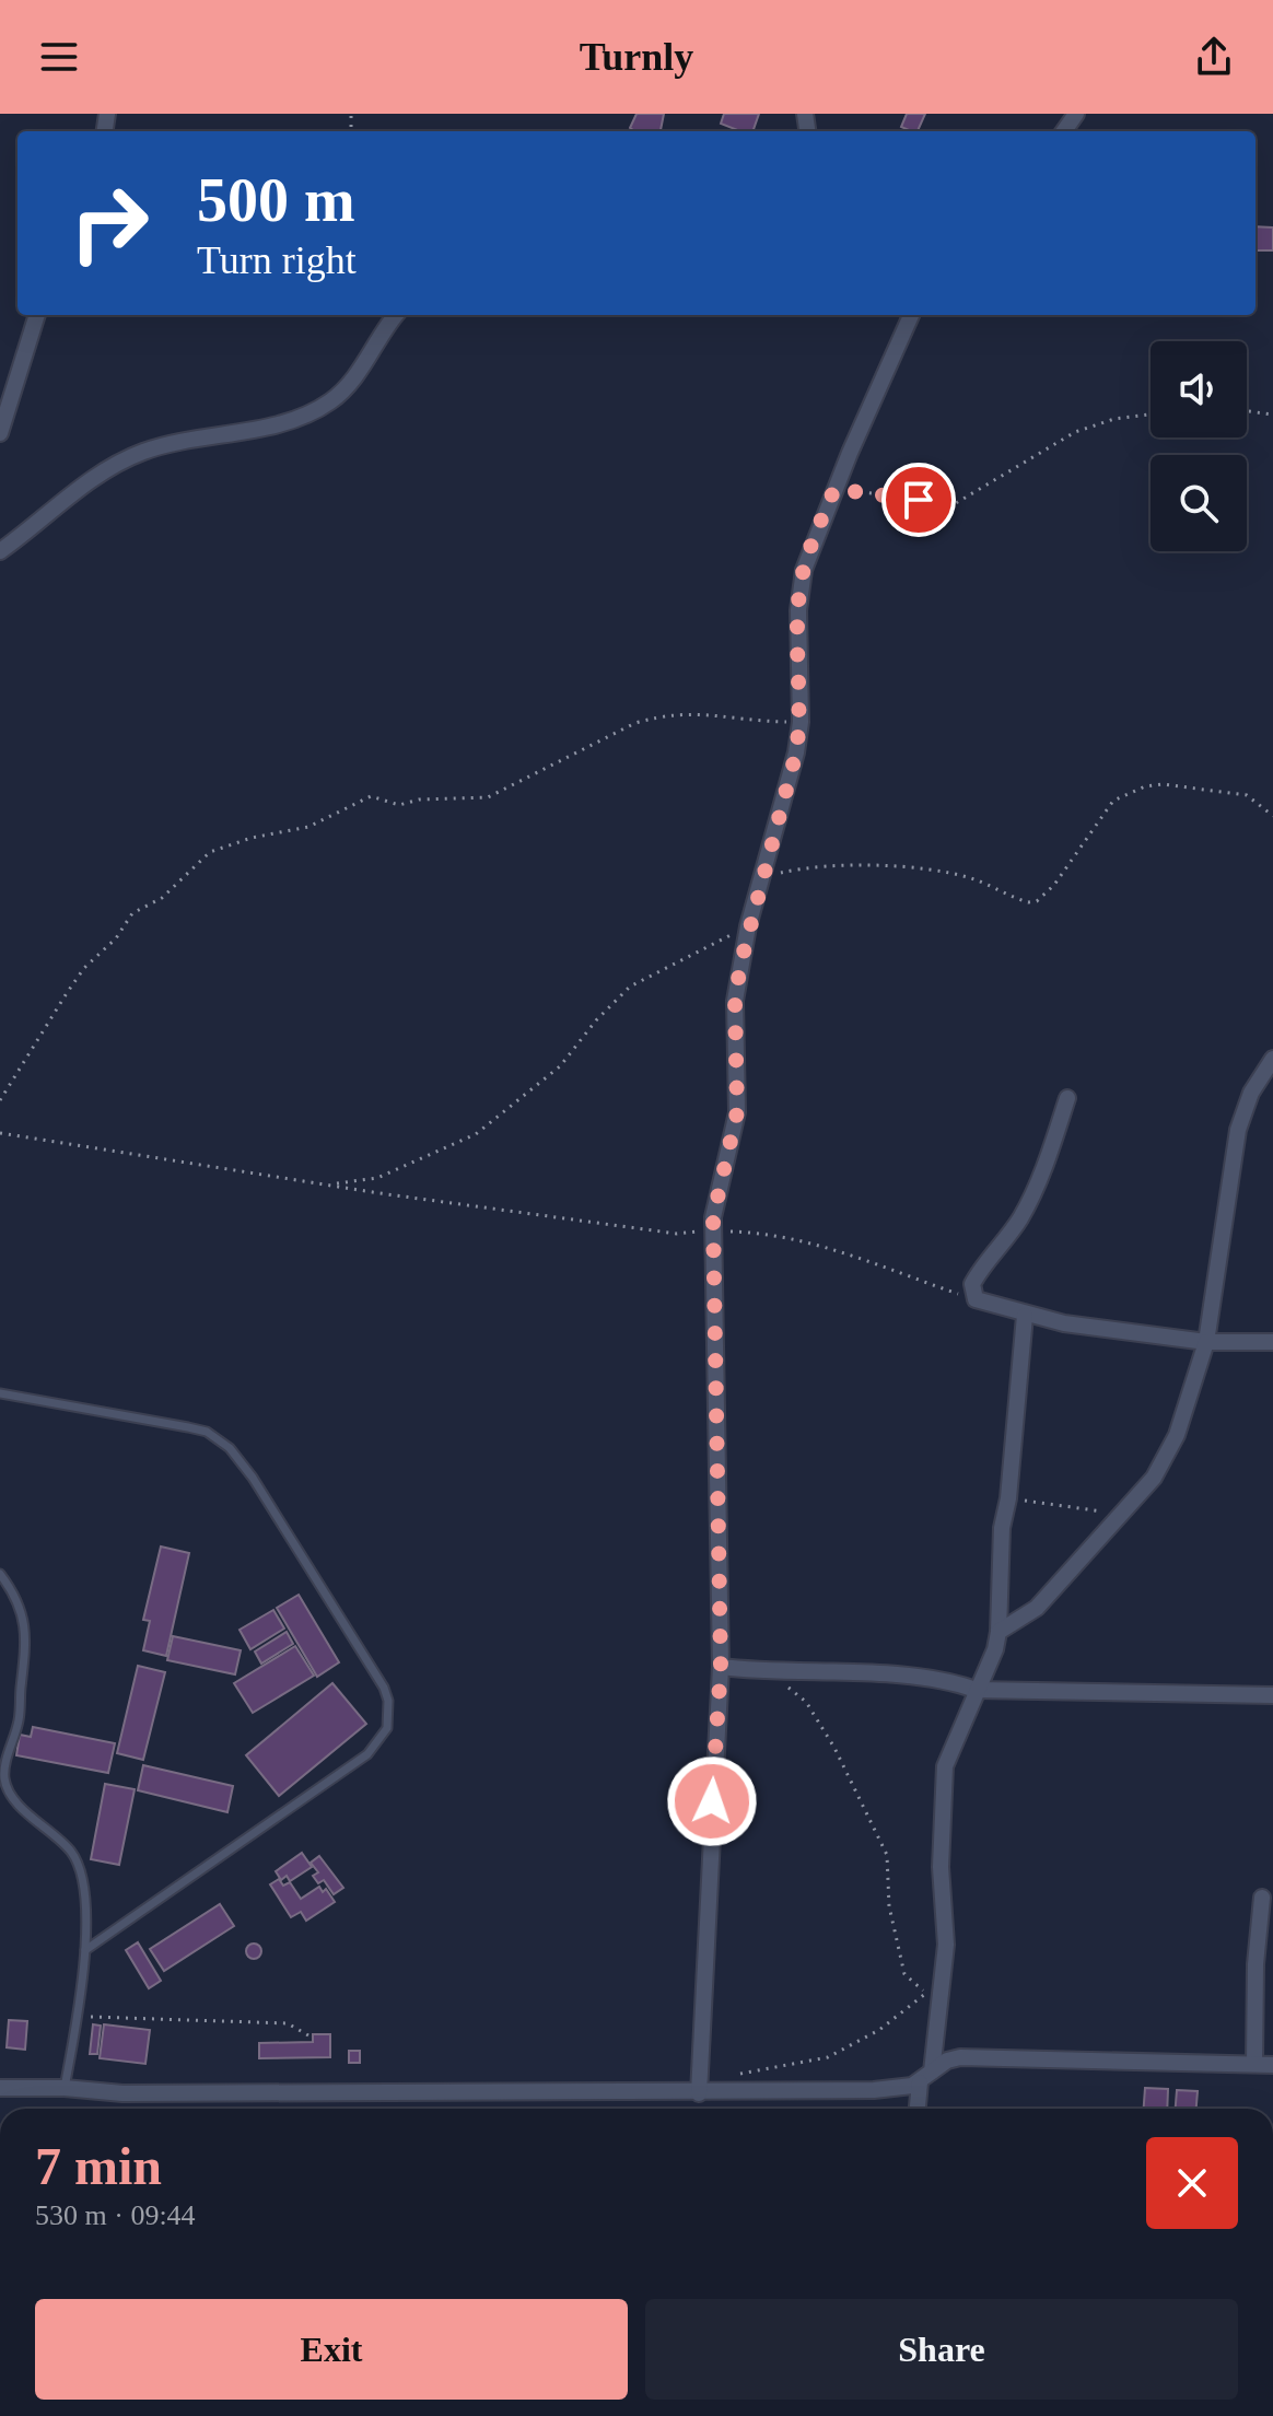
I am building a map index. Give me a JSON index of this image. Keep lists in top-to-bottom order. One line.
{"page":{"header":"Turnly","turn":["500 m","Turn right"],"heading":["7 min","530 m · 09:44"],"buttons":["Exit","Share"]}}
